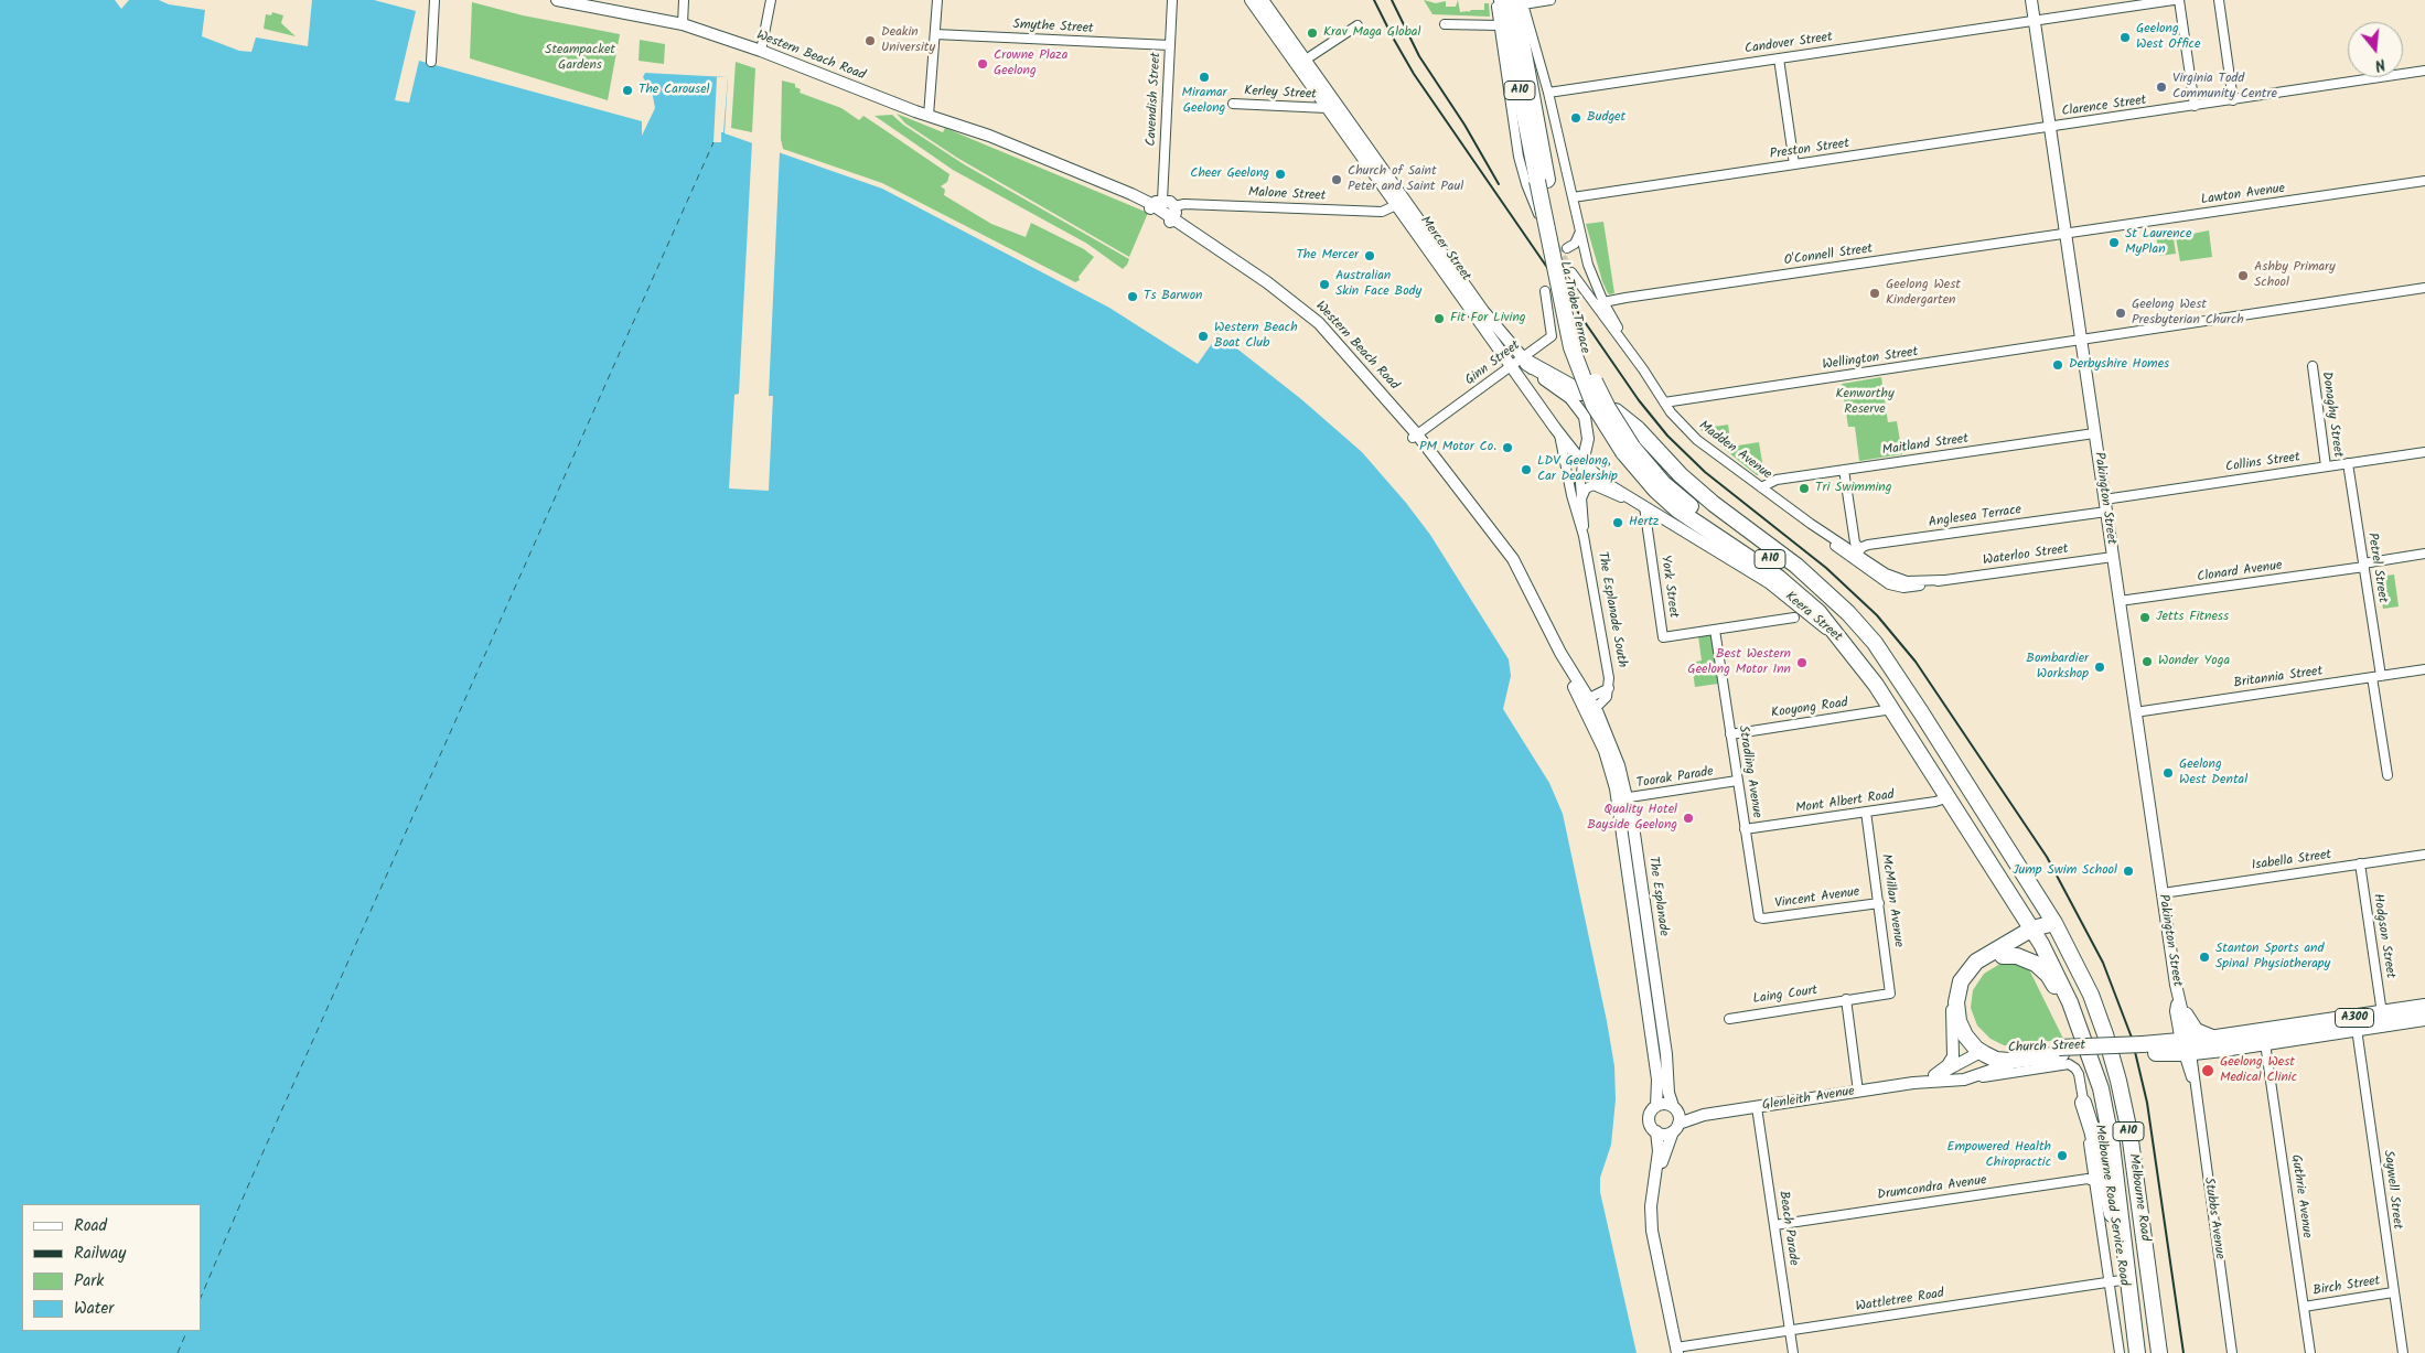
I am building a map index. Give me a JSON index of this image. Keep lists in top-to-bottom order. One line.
{"streets":{"highway":["A10","La Trobe Terrace","Keera Street","A300","Church Street","Glenleith Avenue","Melbourne Road"],"street":["Smythe Street","Candover Street","Western Beach Road","Kerley Street","Cavendish Street","Clarence Street","Preston Street","Malone Street","Lawton Avenue","Mercer Street","O'Connell Street","Wellington Street","Ginn Street","Donaghy Street","Maitland Street","Madden Avenue","Collins Street","Pakington Street","Anglesea Terrace","Waterloo Street","Petrel Street","Clonard Avenue","York Street","The Esplanade South","Britannia Street","Kooyong Road","Stradling Avenue","Toorak Parade","Mont Albert Road","Isabella Street","The Esplanade","Vincent Avenue","McMillan Avenue","Hodgson Street","Laing Court","Drumcondra Avenue","Saywell Street","Guthrie Avenue","Melbourne Road Service Road","Stubbs Avenue","Beach Parade","Birch Street","Wattletree Road"]},"crossings":[["Smythe Street","Cavendish Street"],["Candover Street","Madden Avenue"],["Candover Street","Pakington Street"],["Western Beach Road","Cavendish Street"],["Western Beach Road","Malone Street"],["Western Beach Road","Ginn Street"],["Western Beach Road","The Esplanade South"],["Western Beach Road","The Esplanade"],["A10","La Trobe Terrace"],["A10","Church Street"],["A10","Melbourne Road"],["Kerley Street","Mercer Street"],["Clarence Street","Preston Street"],["Clarence Street","Pakington Street"],["Preston Street","Madden Avenue"],["Preston Street","Pakington Street"],["Malone Street","Mercer Street"],["Lawton Avenue","O'Connell Street"],["Lawton Avenue","Pakington Street"],["Mercer Street","Ginn Street"],["Mercer Street","The Esplanade South"],["Mercer Street","Keera Street"],["O'Connell Street","Madden Avenue"],["O'Connell Street","Pakington Street"],["La Trobe Terrace","Madden Avenue"],["La Trobe Terrace","Keera Street"],["Wellington Street","Madden Avenue"],["Wellington Street","Pakington Street"],["Ginn Street","The Esplanade South"],["Donaghy Street","Collins Street"],["Maitland Street","Madden Avenue"],["Maitland Street","Pakington Street"],["Madden Avenue","Anglesea Terrace"],["Madden Avenue","Waterloo Street"],["Collins Street","Pakington Street"],["Collins Street","Petrel Street"],["Pakington Street","Anglesea Terrace"],["Pakington Street","Waterloo Street"],["Pakington Street","Clonard Avenue"],["Pakington Street","Britannia Street"],["Pakington Street","Isabella Street"],["Pakington Street","Church Street"],["Pakington Street","Stubbs Avenue"],["Petrel Street","Clonard Avenue"],["Petrel Street","Britannia Street"],["York Street","Keera Street"],["York Street","Stradling Avenue"],["The Esplanade South","Keera Street"],["The Esplanade South","The Esplanade"],["Keera Street","Kooyong Road"],["Keera Street","Mont Albert Road"],["Keera Street","Church Street"],["Keera Street","Melbourne Road"],["Kooyong Road","Stradling Avenue"],["Stradling Avenue","Toorak Parade"],["Stradling Avenue","Mont Albert Road"],["Stradling Avenue","Vincent Avenue"],["Toorak Parade","The Esplanade"],["Mont Albert Road","McMillan Avenue"],["Isabella Street","Hodgson Street"],["The Esplanade","Glenleith Avenue"],["Vincent Avenue","McMillan Avenue"],["McMillan Avenue","Laing Court"],["Hodgson Street","Church Street"],["Church Street","Glenleith Avenue"],["Church Street","Saywell Street"],["Church Street","Guthrie Avenue"],["Church Street","Melbourne Road"],["Church Street","Melbourne Road Service Road"],["Church Street","Stubbs Avenue"],["Glenleith Avenue","Melbourne Road Service Road"],["Glenleith Avenue","Beach Parade"],["Drumcondra Avenue","Melbourne Road Service Road"],["Drumcondra Avenue","Beach Parade"],["Saywell Street","Birch Street"],["Guthrie Avenue","Birch Street"],["Melbourne Road","Wattletree Road"],["Melbourne Road Service Road","Wattletree Road"],["Beach Parade","Wattletree Road"]],"parks":["Steampacket Gardens","Kenworthy Reserve"],"places":["Krav Maga Global","Geelong West Office","Deakin University","Crowne Plaza Geelong","Miramar Geelong","Virginia Todd Community Centre","The Carousel","Budget","Cheer Geelong","Church of Saint Peter and Saint Paul","St Laurence MyPlan","The Mercer","Ashby Primary School","Australian Skin Face Body","Geelong West Kindergarten","Ts Barwon","Geelong West Presbyterian Church","Fit For Living","Western Beach Boat Club","Derbyshire Homes","PM Motor Co.","LDV Geelong, Car Dealership","Tri Swimming","Hertz","Jetts Fitness","Wonder Yoga","Best Western Geelong Motor Inn","Bombardier Workshop","Geelong West Dental","Quality Hotel Bayside Geelong","Jump Swim School","Stanton Sports and Spinal Physiotherapy","Geelong West Medical Clinic","Empowered Health Chiropractic"],"legend":["Road","Railway","Park","Water"],"north":"bottom"}
